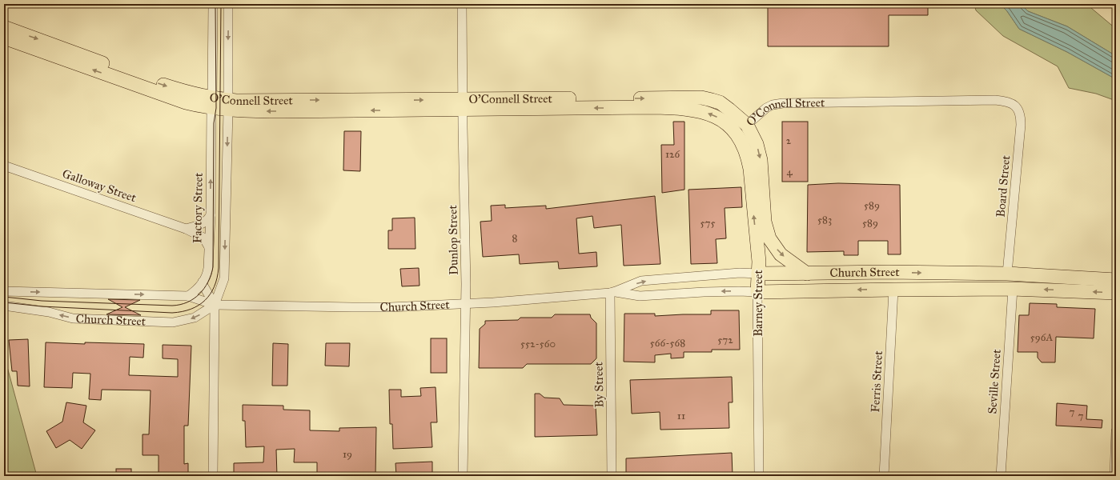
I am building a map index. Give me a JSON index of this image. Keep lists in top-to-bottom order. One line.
{"streets":{"main road":["O'Connell Street","Church Street","Barney Street"],"street":["Galloway Street","Board Street","Factory Street","Dunlop Street","Ferris Street","Seville Street","By Street"]},"crossings":[["O'Connell Street","Board Street"],["O'Connell Street","Factory Street"],["O'Connell Street","Dunlop Street"],["O'Connell Street","Barney Street"],["Galloway Street","Factory Street"],["Board Street","Church Street"],["Dunlop Street","Church Street"],["Church Street","Barney Street"],["Church Street","Ferris Street"],["Church Street","Seville Street"],["Church Street","By Street"]],"house_numbers":["2","126","4","589","583","575","589","8","596A","572","566-568","552-560","7","11","7","19"]}
